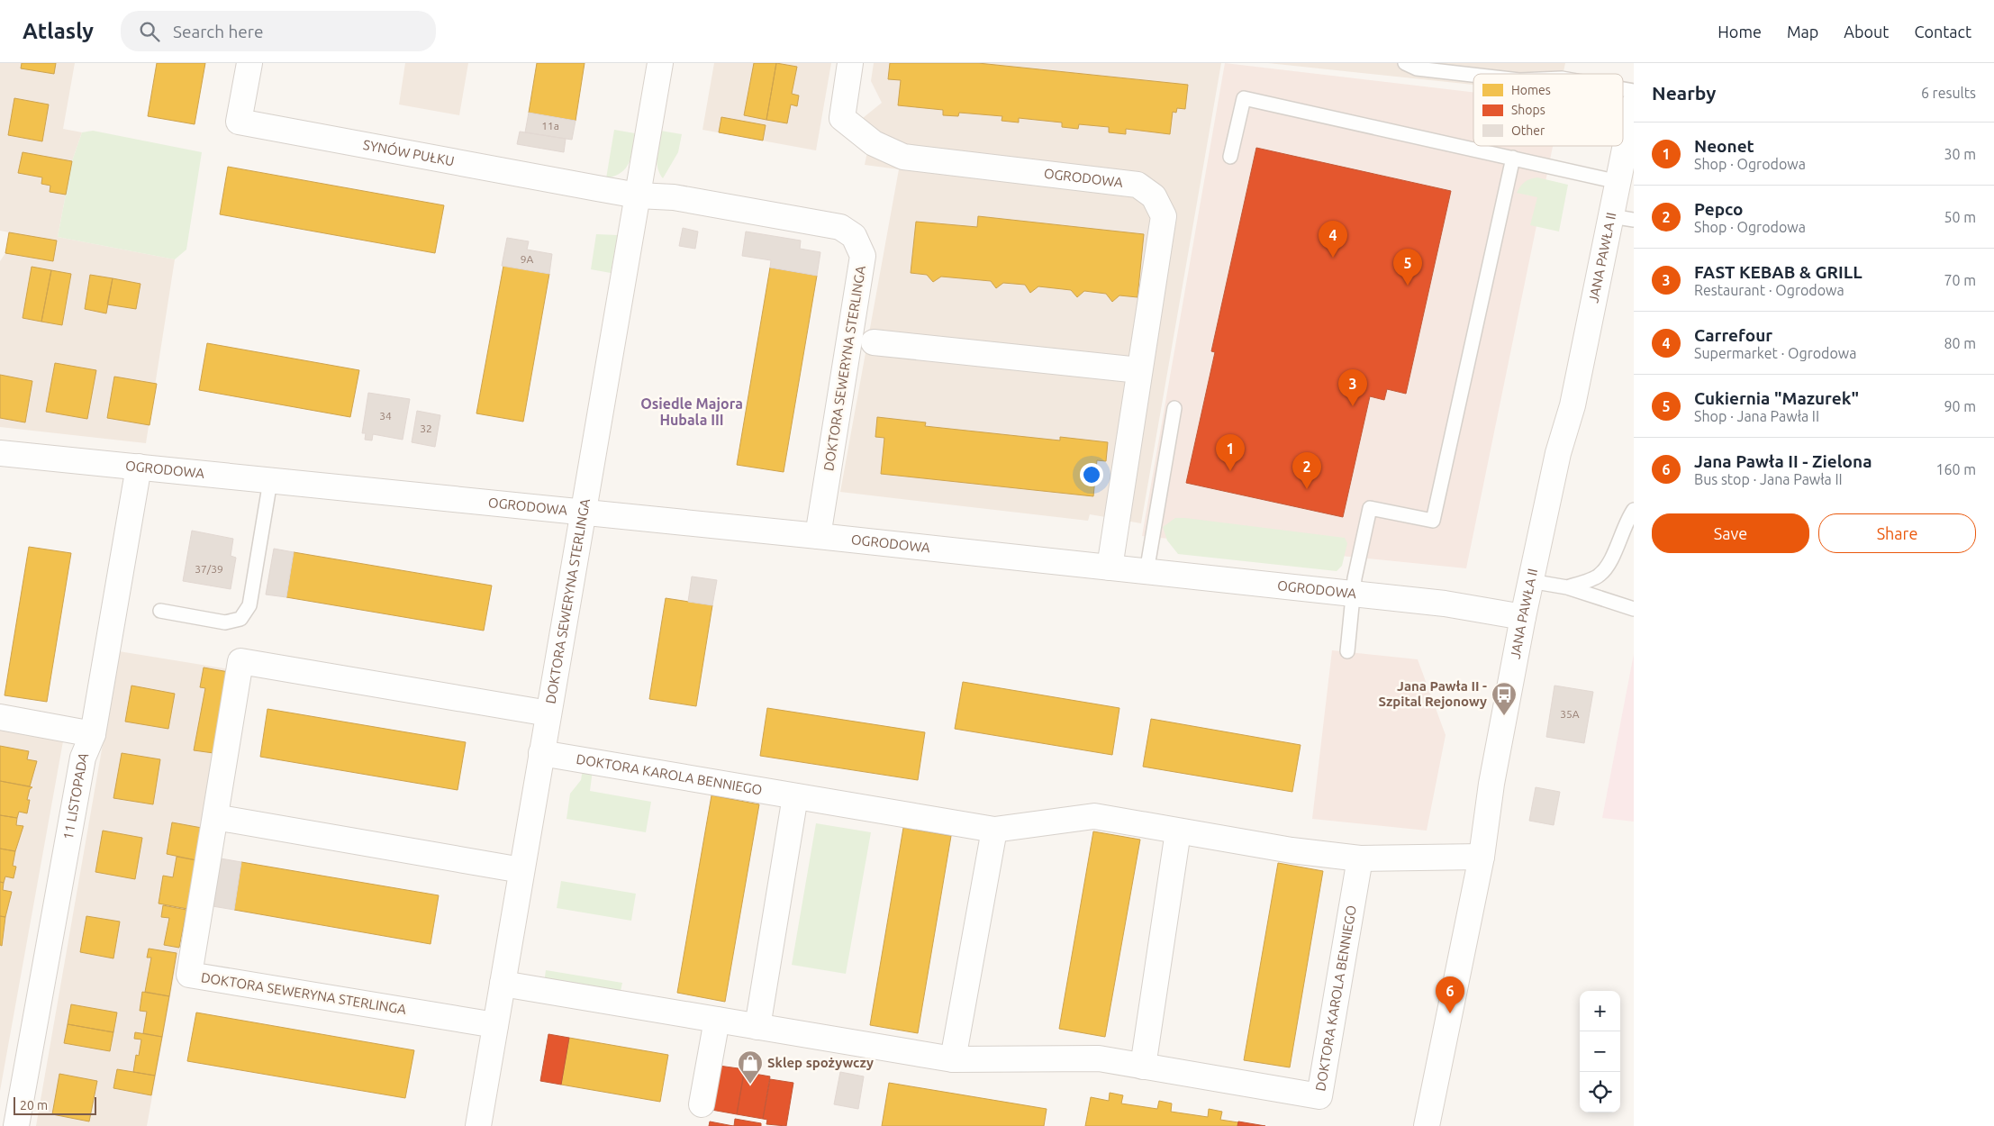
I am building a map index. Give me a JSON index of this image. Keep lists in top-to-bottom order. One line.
{"streets":{"street":["SYNÓW PUŁKU","OGRODOWA","JANA PAWŁA II","DOKTORA SEWERYNA STERLINGA","DOKTORA KAROLA BENNIEGO","11 LISTOPADA"]},"crossings":[["SYNÓW PUŁKU","DOKTORA SEWERYNA STERLINGA"],["OGRODOWA","JANA PAWŁA II"],["OGRODOWA","DOKTORA SEWERYNA STERLINGA"],["OGRODOWA","11 LISTOPADA"],["JANA PAWŁA II","DOKTORA KAROLA BENNIEGO"],["DOKTORA SEWERYNA STERLINGA","DOKTORA KAROLA BENNIEGO"]],"districts":["Osiedle Majora Hubala III"],"places":{"bus stop":["Jana Pawła II - Szpital Rejonowy"],"shop":["Sklep spożywczy"]},"house_numbers":["11a","9A","34","32","37/39","35A"],"legend":["Homes","Shops","Other"],"scale_bar":"20 m","page":{"header":"Atlasly","search":"Search here","nav":["Home","Map","About","Contact"],"heading":["Nearby","6 results"],"list":[{"mark":"1","name":"Neonet","note":"Shop · Ogrodowa","value":"30 m"},{"mark":"2","name":"Pepco","note":"Shop · Ogrodowa","value":"50 m"},{"mark":"3","name":"FAST KEBAB & GRILL","note":"Restaurant · Ogrodowa","value":"70 m"},{"mark":"4","name":"Carrefour","note":"Supermarket · Ogrodowa","value":"80 m"},{"mark":"5","name":"Cukiernia \"Mazurek\"","note":"Shop · Jana Pawła II","value":"90 m"},{"mark":"6","name":"Jana Pawła II - Zielona","note":"Bus stop · Jana Pawła II","value":"160 m"}],"pins":["4","5","3","1","2","6"],"buttons":["Save","Share"],"map_buttons":["+","−"],"scale":"20 m"}}
